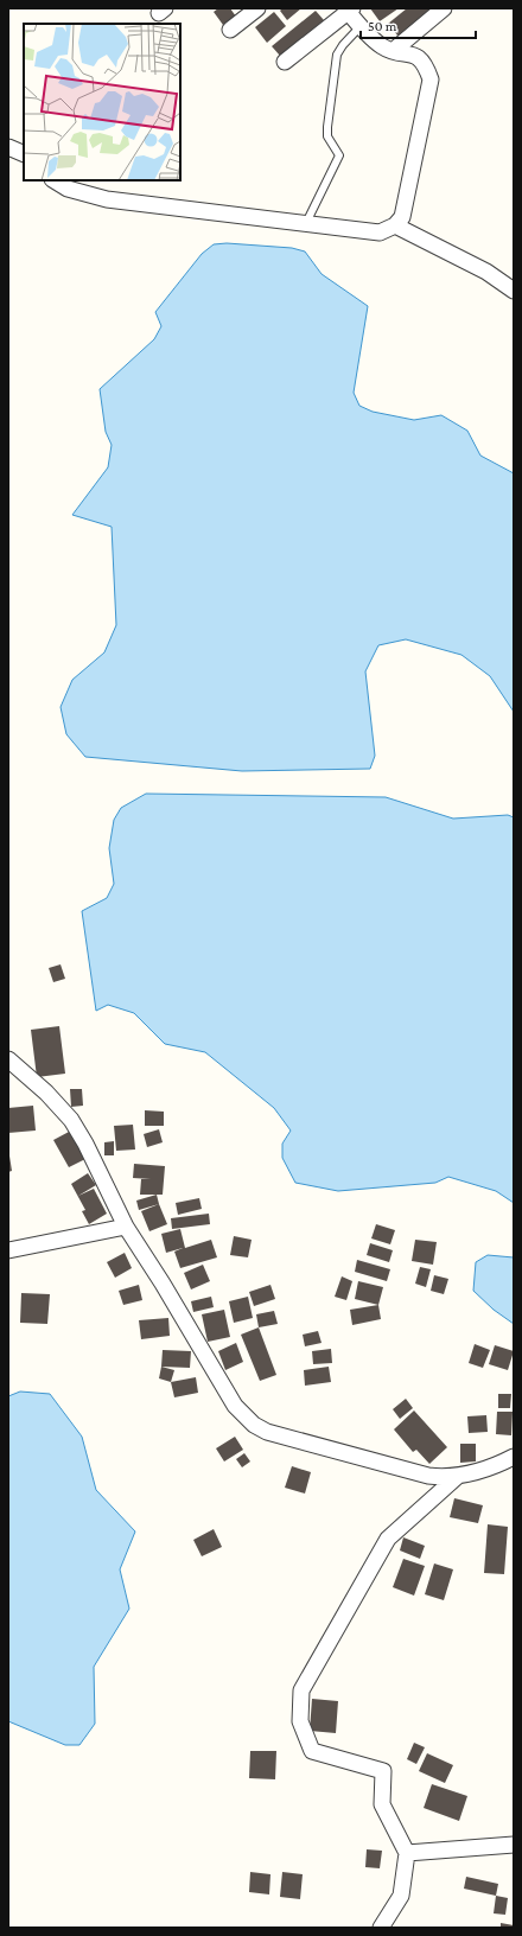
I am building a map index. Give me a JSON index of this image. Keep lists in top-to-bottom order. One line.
{"scale_bar":"50 m"}
